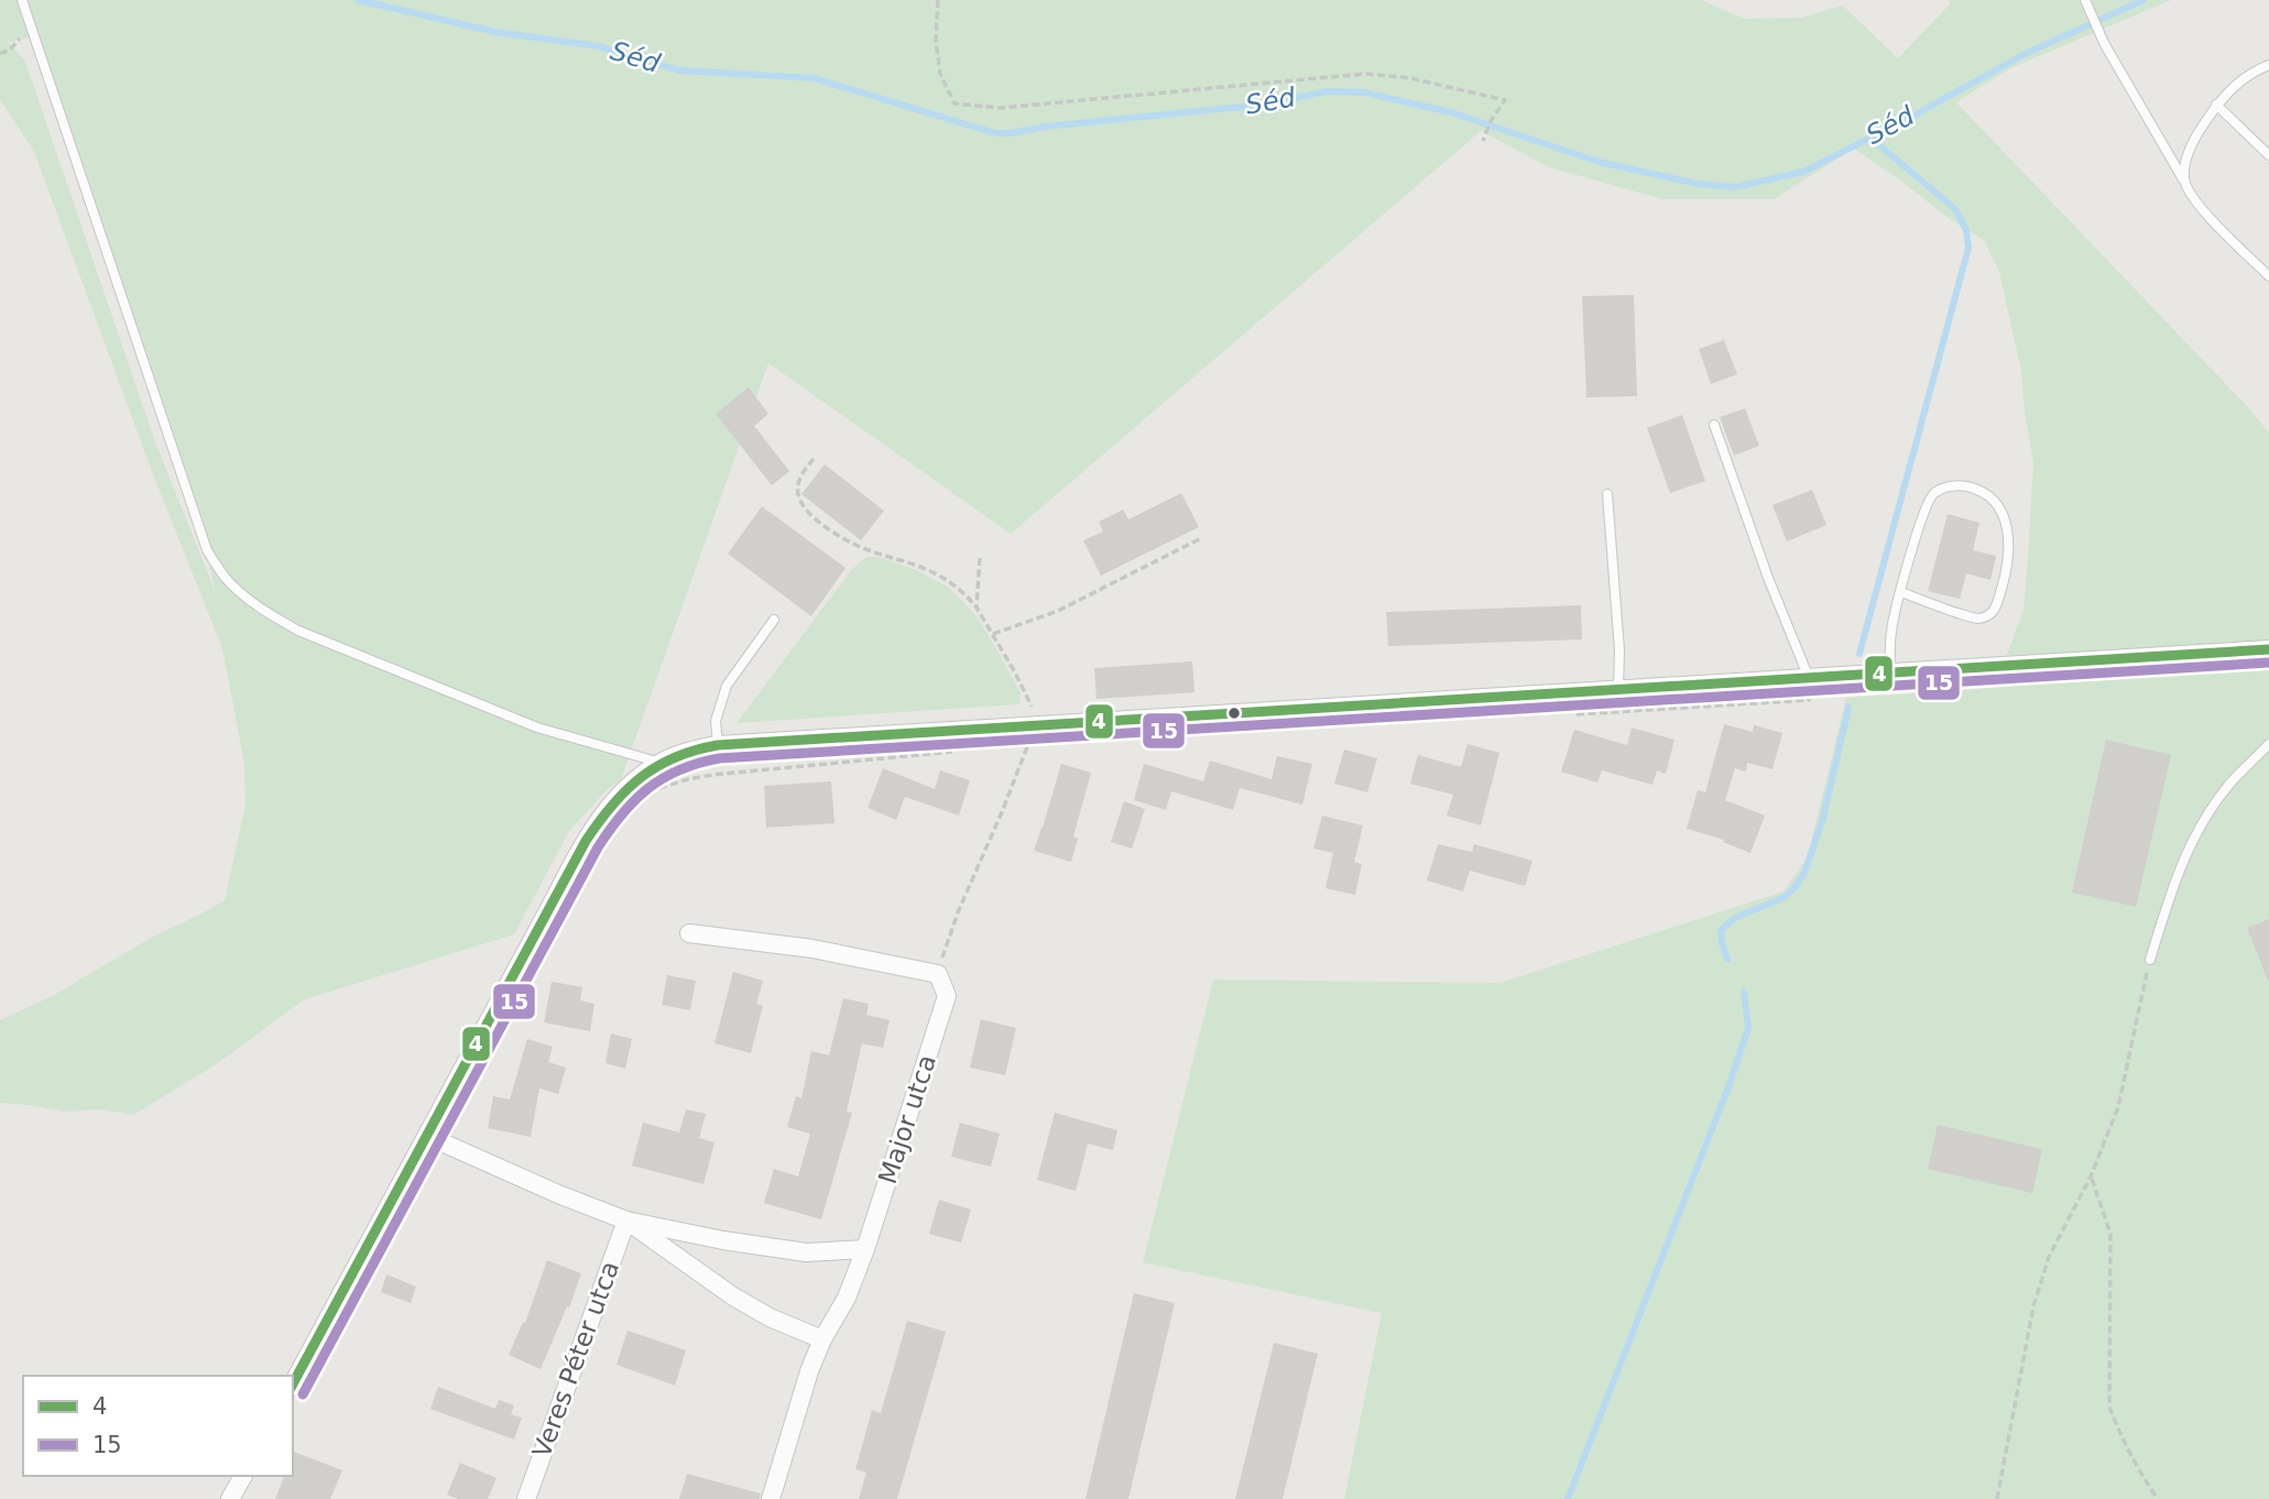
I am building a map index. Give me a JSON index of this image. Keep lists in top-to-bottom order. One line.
{"streets":{"street":["Major utca","Veres Péter utca"]},"water":["Séd"],"lines":["transit line 4","transit line 15"],"legend":["4","15"]}
